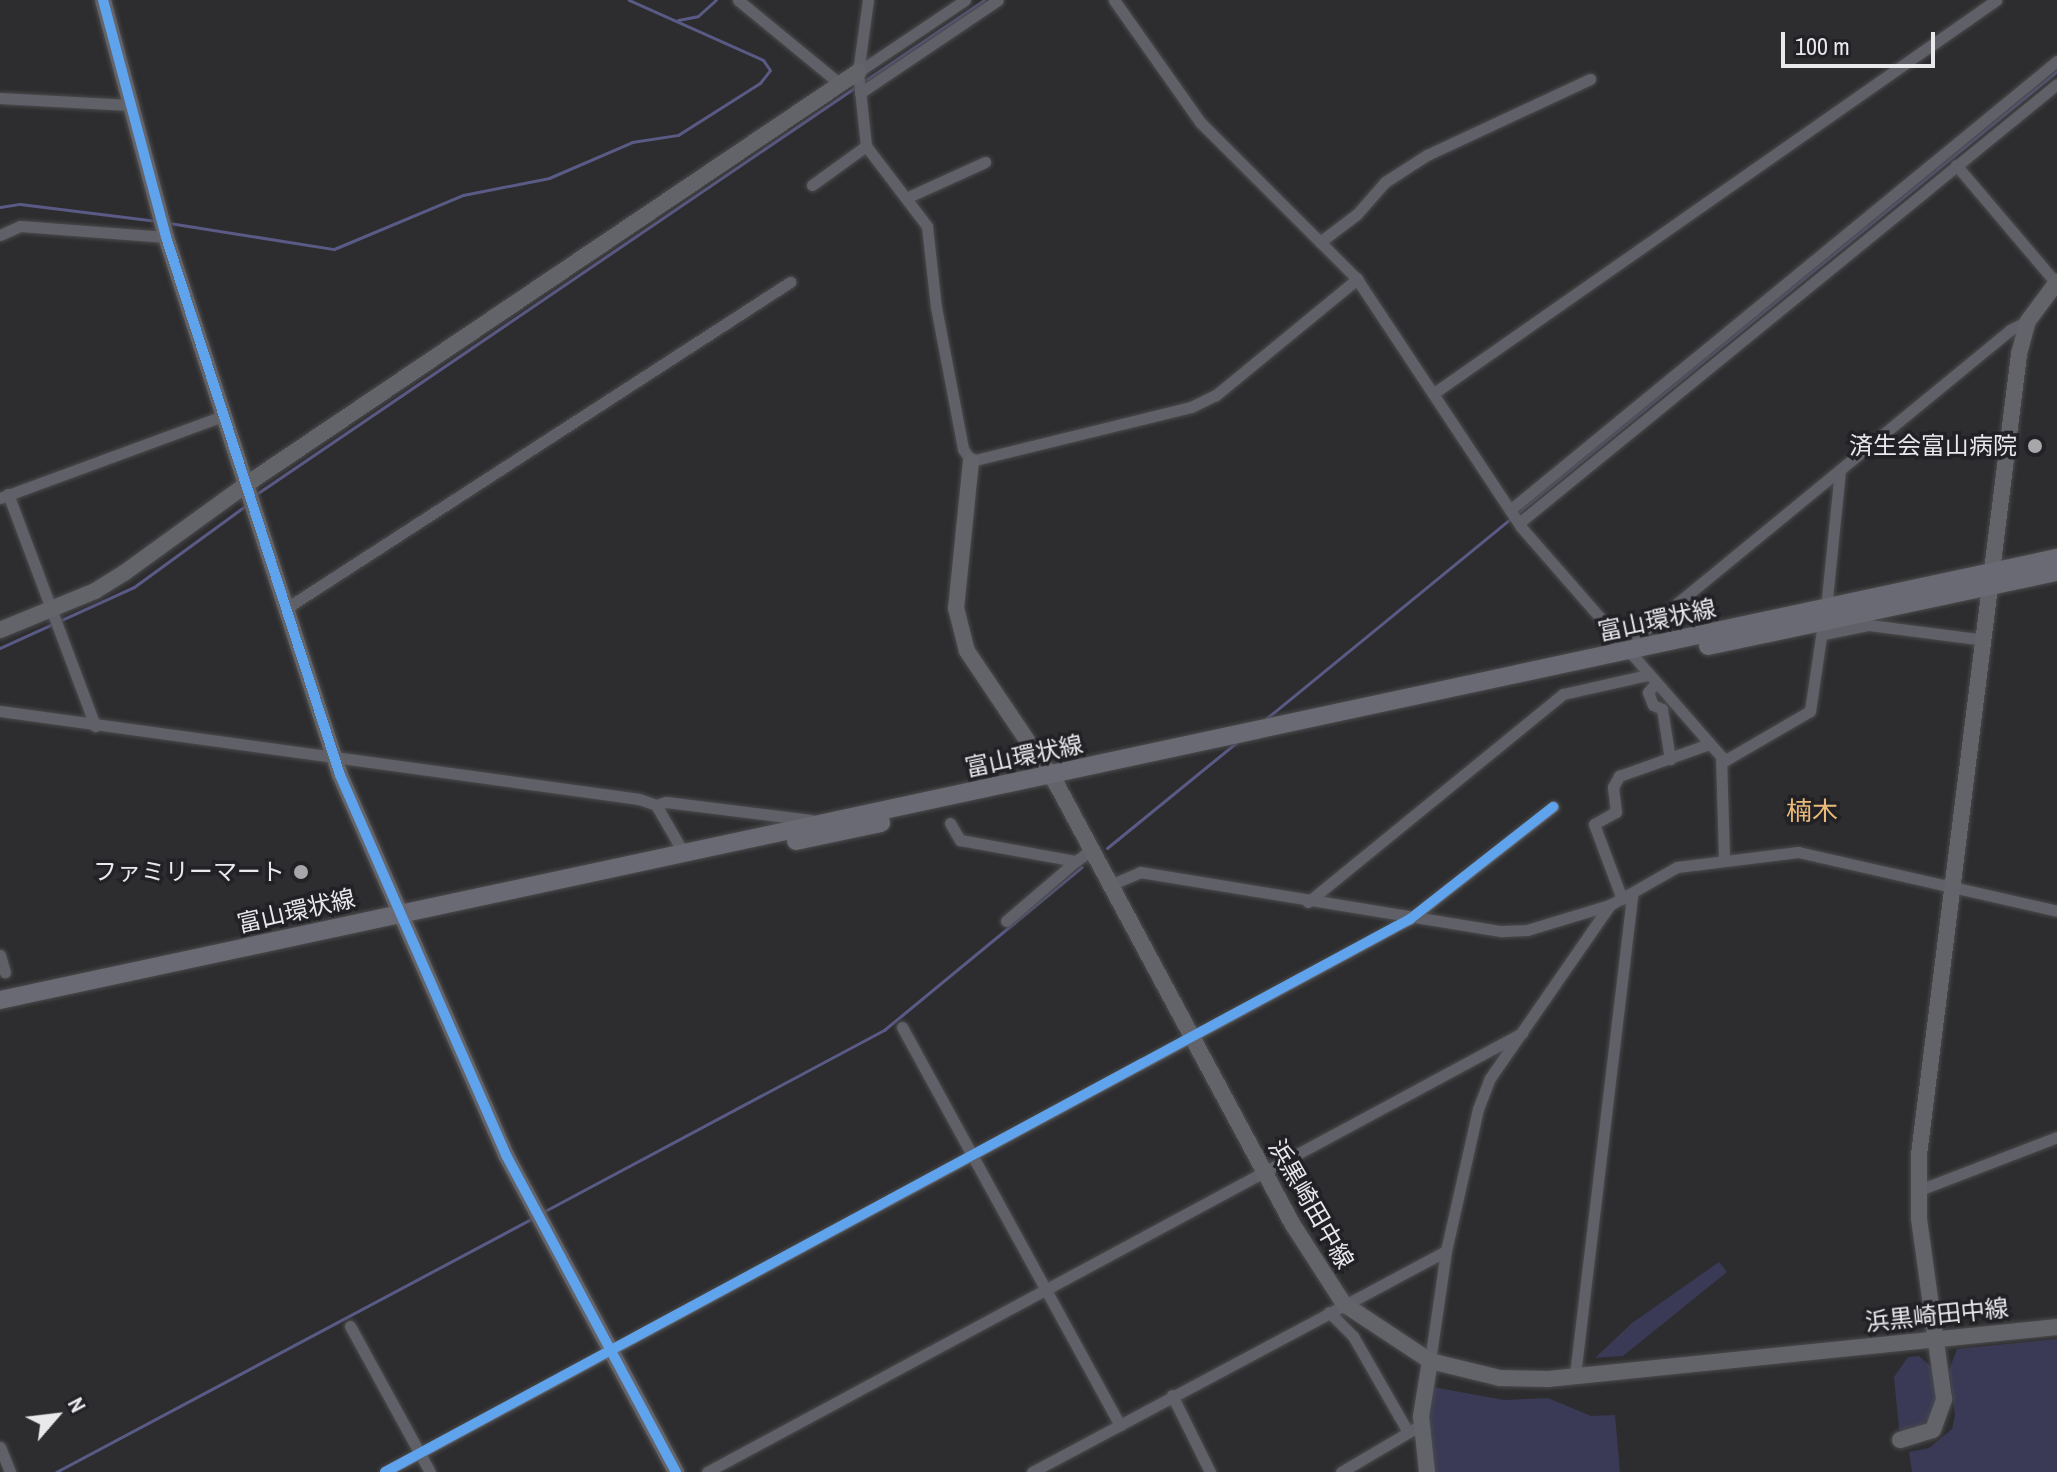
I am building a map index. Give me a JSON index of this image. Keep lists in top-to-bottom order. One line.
{"streets":{"main road":["富山環状線"],"street":["浜黒崎田中線"]},"crossings":[["富山環状線","浜黒崎田中線"]],"districts":["楠木"],"places":["済生会富山病院","ファミリーマート"],"scale_bar":"100 m","north":"top right"}
